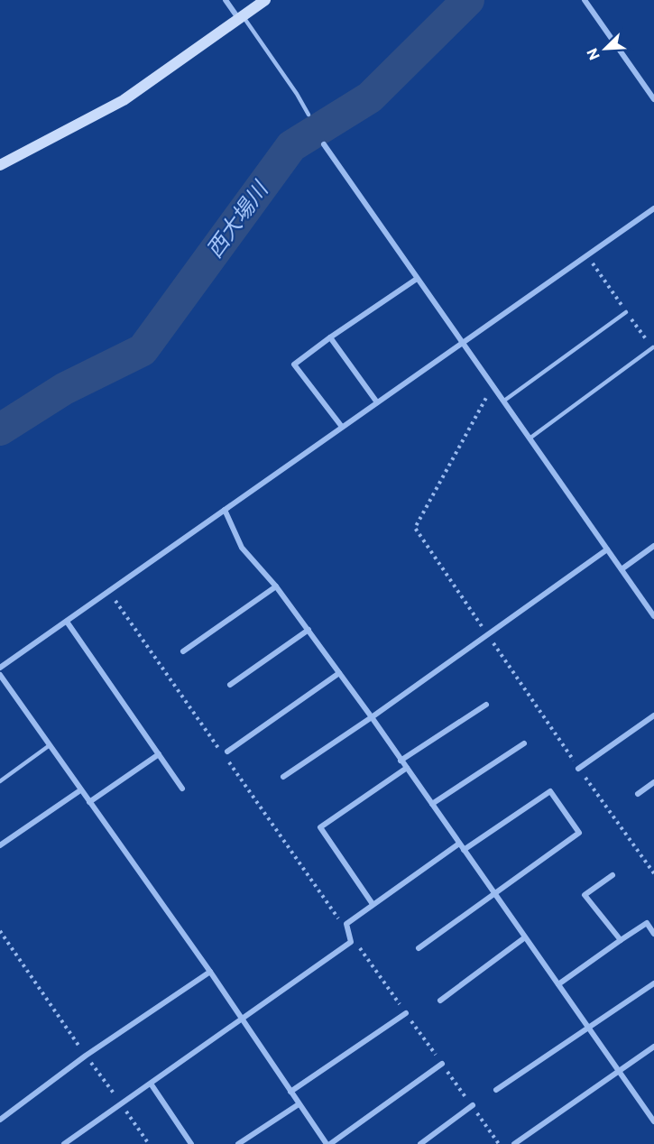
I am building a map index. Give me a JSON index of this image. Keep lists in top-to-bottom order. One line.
{"water":["西大場川"],"north":"bottom left"}
